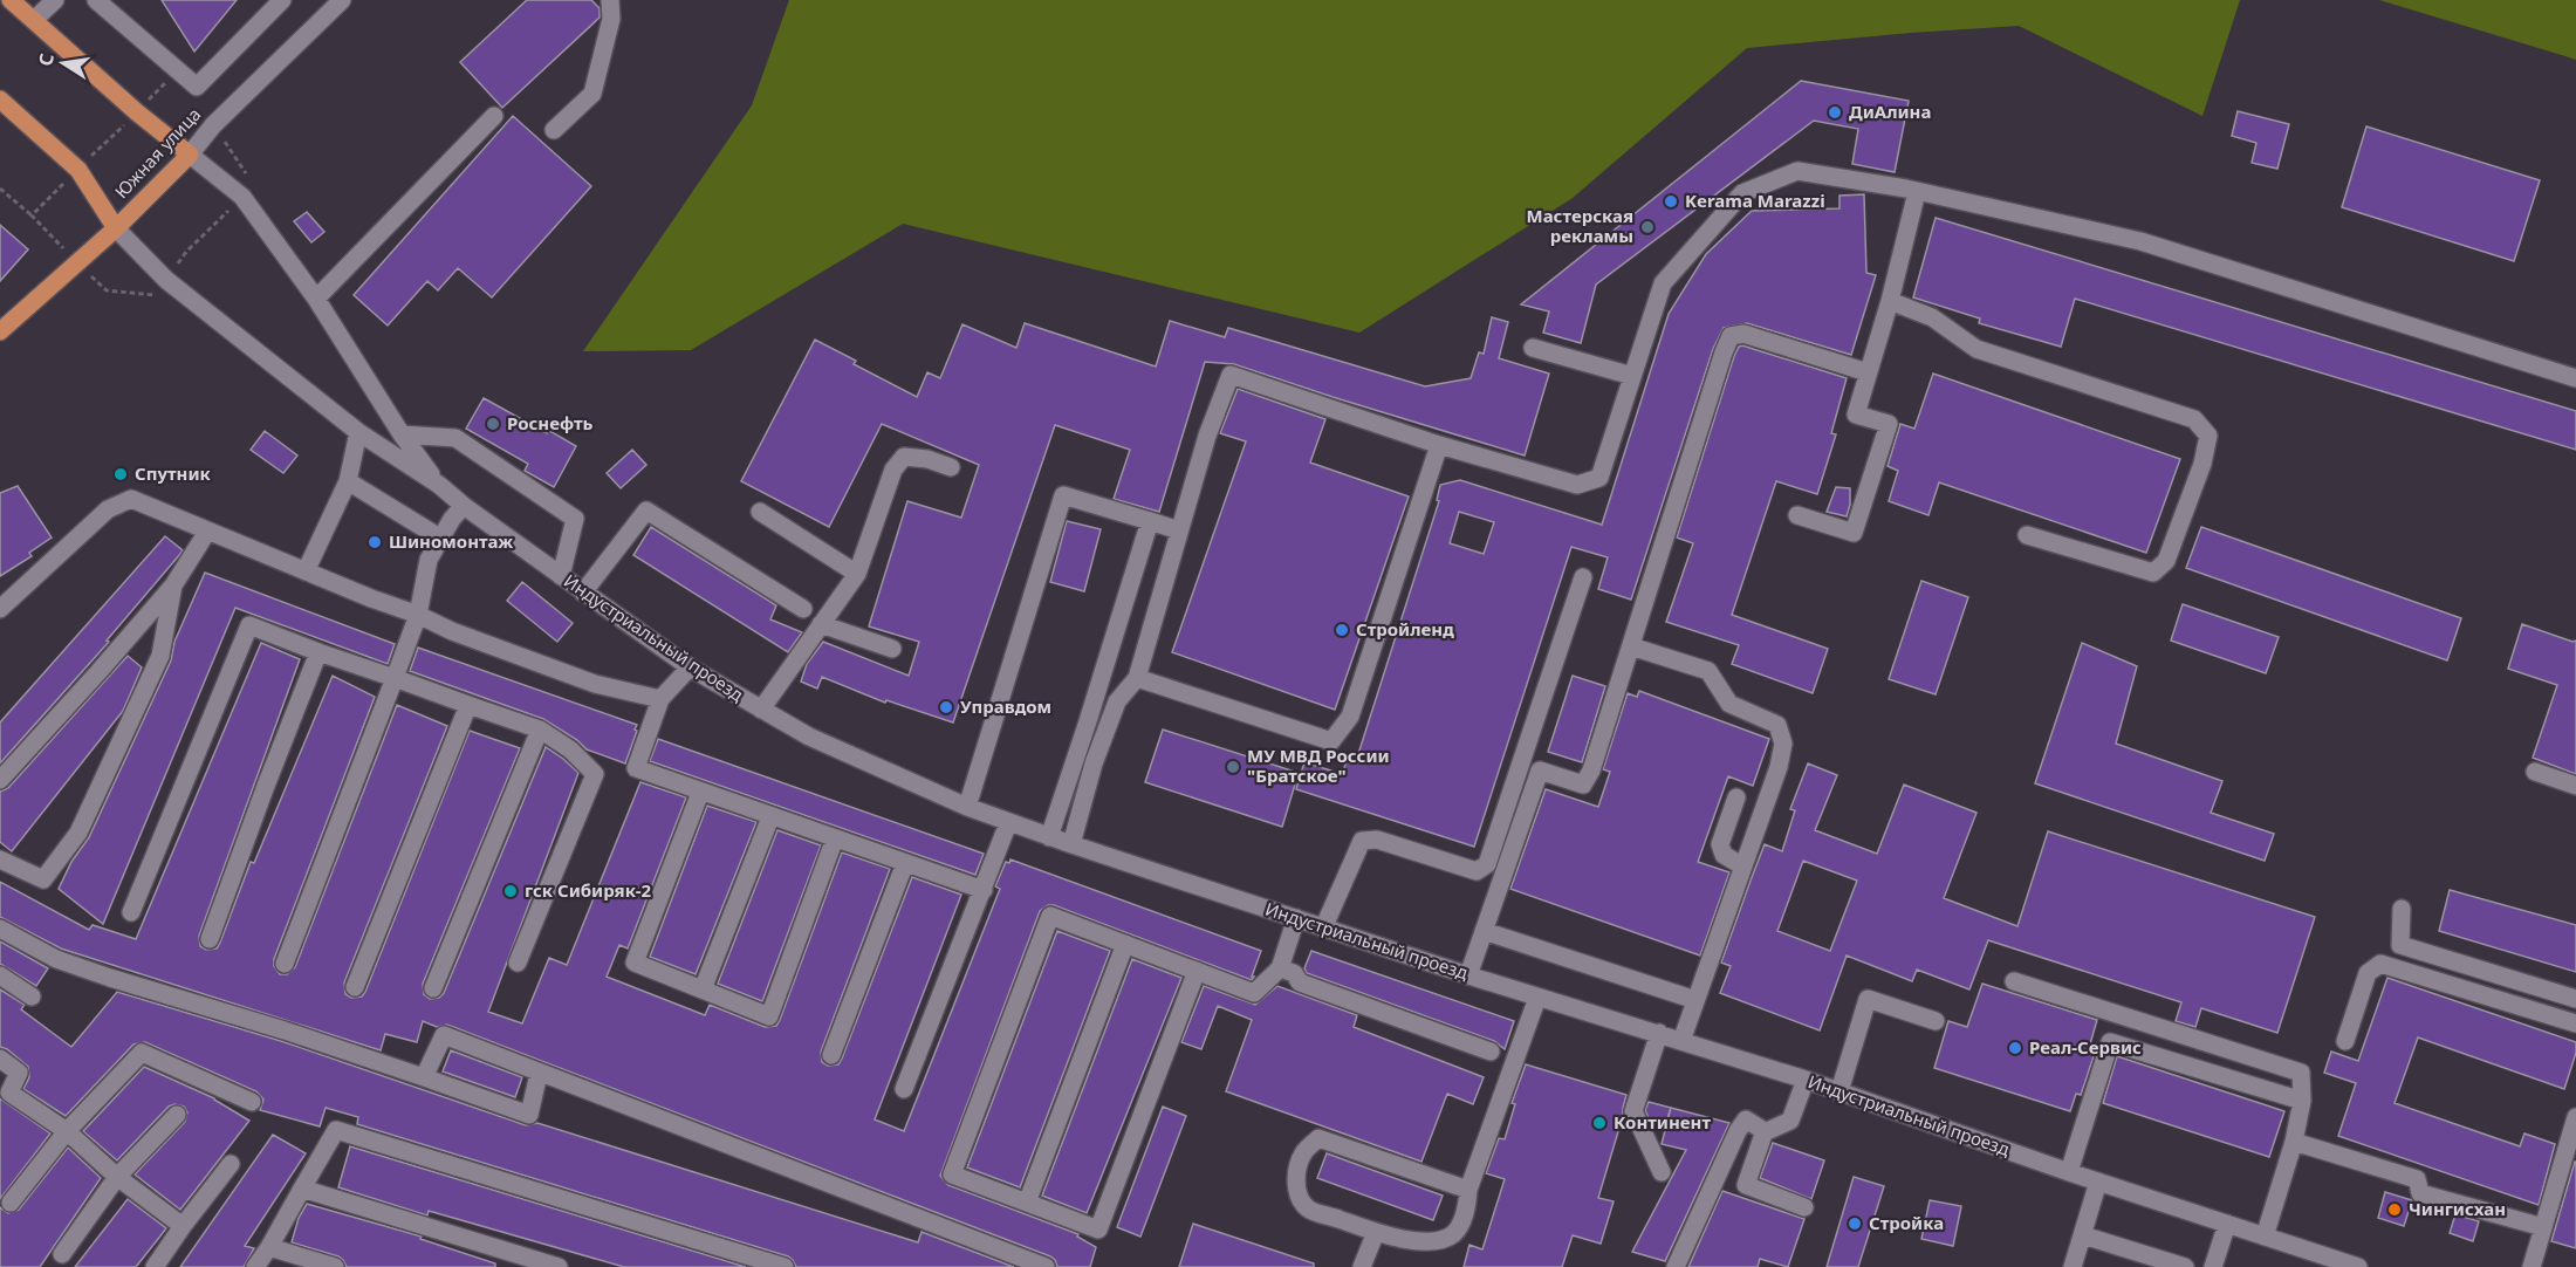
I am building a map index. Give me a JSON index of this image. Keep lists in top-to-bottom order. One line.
{"streets":{"main road":["Южная улица"],"street":["Индустриальный проезд"]},"places":["ДиАлина","Kerama Marazzi","Мастерская рекламы","Роснефть","Спутник","Шиномонтаж","Стройленд","Управдом","МУ МВД России \"Братское\"","гск Сибиряк-2","Реал-Сервис","Континент","Чингисхан","Стройка"],"north":"left"}
